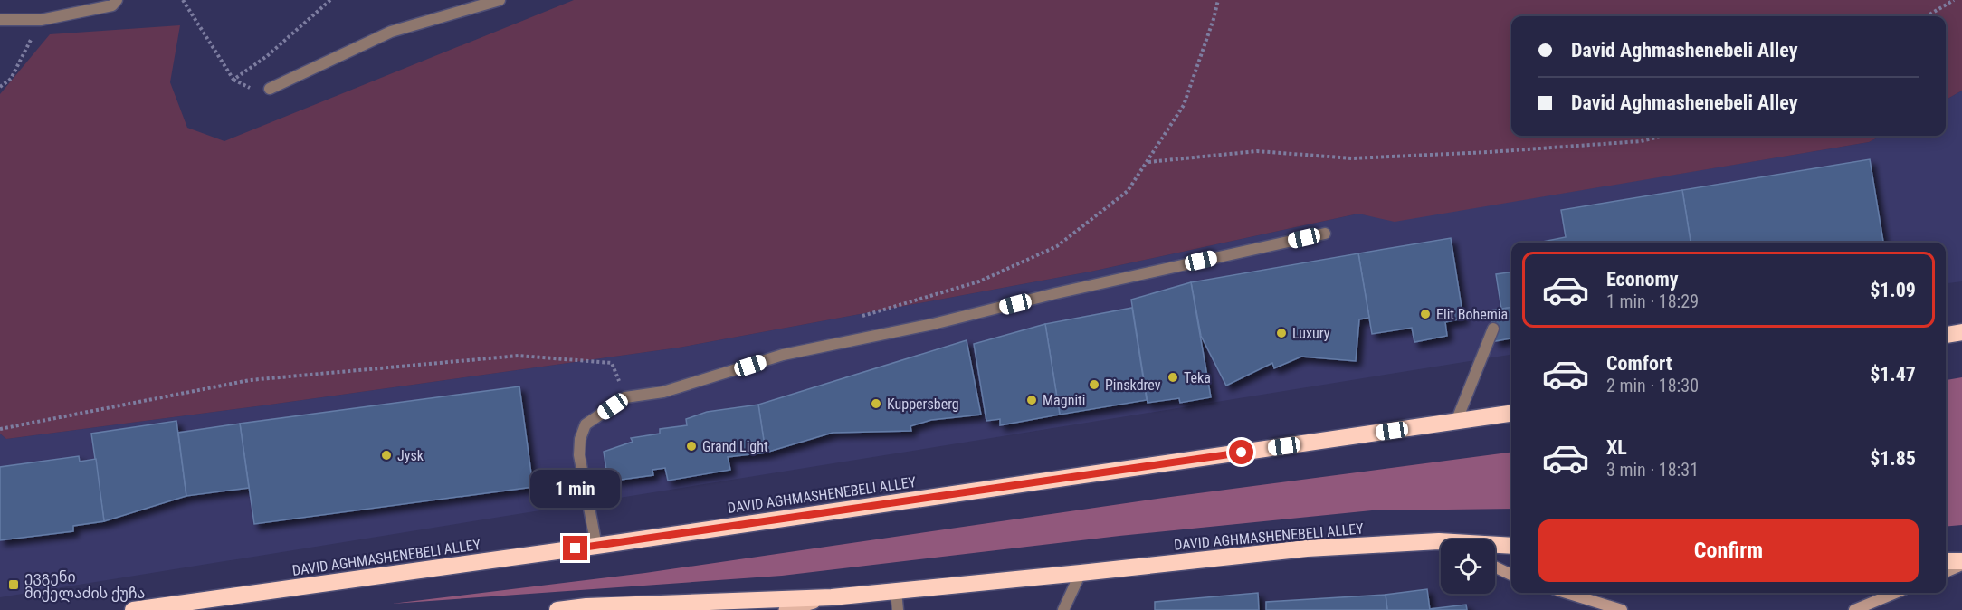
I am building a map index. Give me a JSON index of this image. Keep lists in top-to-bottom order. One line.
{"streets":{"highway":["DAVID AGHMASHENEBELI ALLEY"]},"places":{"other":["Elit Bohemia","Luxury","Teka","Pinskdrev","Magniti","Kuppersberg","Grand Light","Jysk"],"transit":["ევგენი მიქელაძის ქუჩა"]},"page":{"banner":["David Aghmashenebeli Alley","David Aghmashenebeli Alley"],"list":[{"name":"Economy","note":"1 min · 18:29","value":"$1.09"},{"name":"Comfort","note":"2 min · 18:30","value":"$1.47"},{"name":"XL","note":"3 min · 18:31","value":"$1.85"}],"bubble":"1 min","buttons":"Confirm"}}
